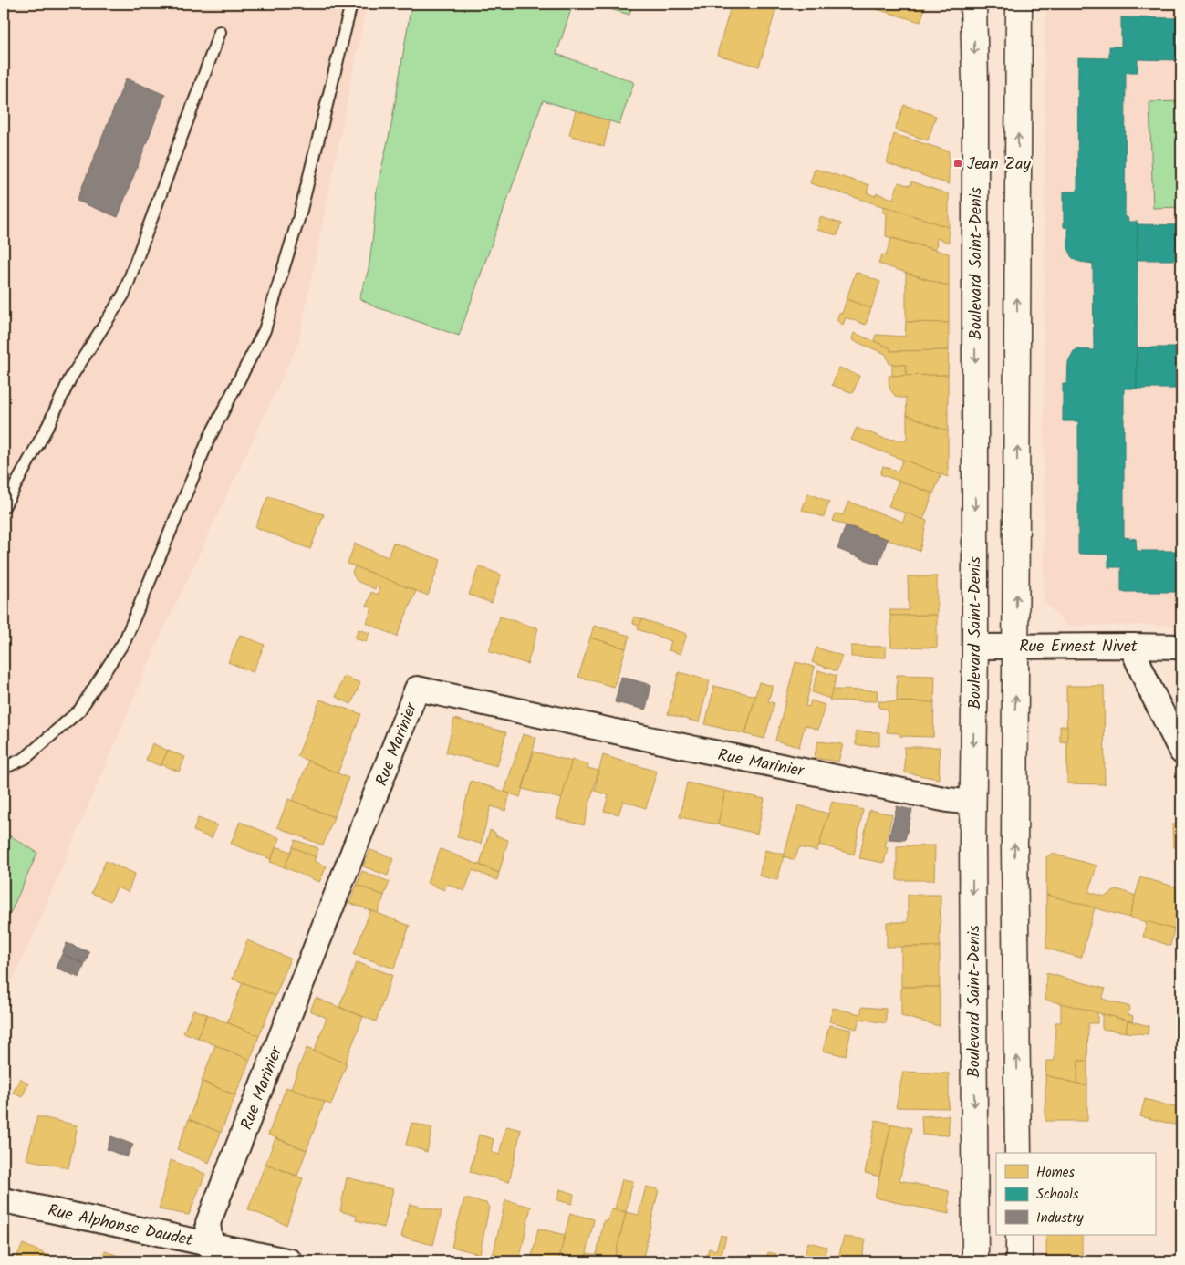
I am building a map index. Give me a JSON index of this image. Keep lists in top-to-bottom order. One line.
{"streets":{"main road":["Boulevard Saint-Denis"],"street":["Rue Ernest Nivet","Rue Marinier","Rue Alphonse Daudet"]},"crossings":[["Boulevard Saint-Denis","Rue Ernest Nivet"],["Rue Marinier","Rue Alphonse Daudet"]],"places":{"transit":["Jean Zay"]},"legend":["Homes","Schools","Industry"]}
